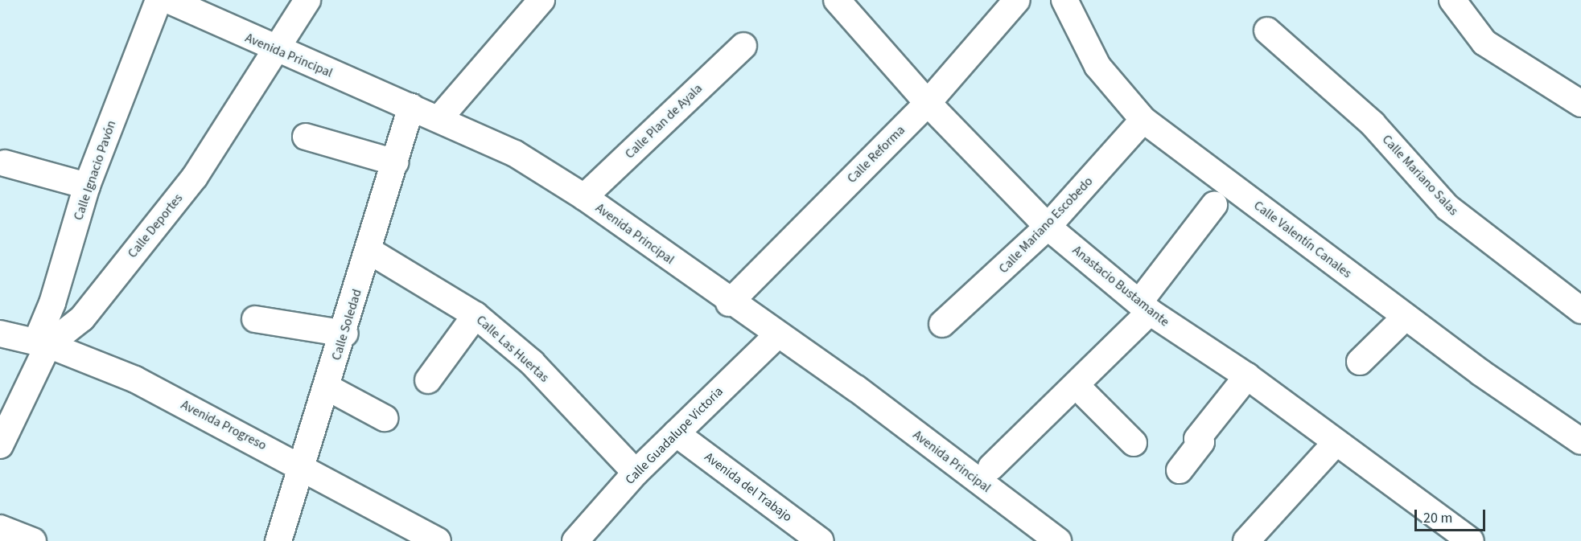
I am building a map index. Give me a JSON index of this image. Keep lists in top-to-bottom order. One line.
{"streets":{"street":["Avenida Principal","Calle Plan de Ayala","Calle Reforma","Calle Ignacio Pavón","Calle Mariano Salas","Calle Mariano Escobedo","Calle Deportes","Calle Valentín Canales","Anastacio Bustamante","Calle Soledad","Calle Las Huertas","Avenida Progreso","Calle Guadalupe Victoria","Avenida del Trabajo"]},"crossings":[["Avenida Principal","Calle Plan de Ayala"],["Avenida Principal","Calle Reforma"],["Avenida Principal","Calle Deportes"],["Avenida Principal","Calle Soledad"],["Avenida Principal","Calle Guadalupe Victoria"],["Calle Reforma","Anastacio Bustamante"],["Calle Ignacio Pavón","Calle Deportes"],["Calle Ignacio Pavón","Avenida Progreso"],["Calle Mariano Escobedo","Calle Valentín Canales"],["Calle Mariano Escobedo","Anastacio Bustamante"],["Calle Deportes","Avenida Progreso"],["Calle Soledad","Calle Las Huertas"],["Calle Soledad","Avenida Progreso"],["Calle Las Huertas","Calle Guadalupe Victoria"],["Calle Guadalupe Victoria","Avenida del Trabajo"]],"scale_bar":"20 m"}
